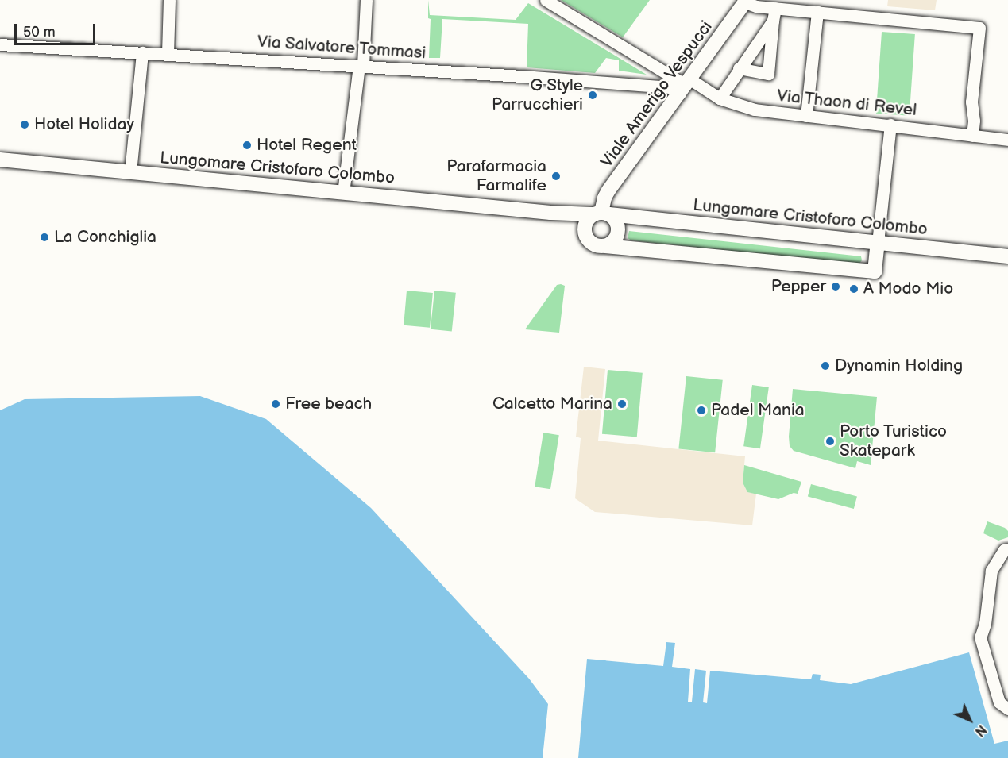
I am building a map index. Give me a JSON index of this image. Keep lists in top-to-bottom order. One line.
{"streets":{"street":["Via Salvatore Tommasi","Viale Amerigo Vespucci","Via Thaon di Revel","Lungomare Cristoforo Colombo"]},"crossings":[["Via Salvatore Tommasi","Viale Amerigo Vespucci"],["Via Salvatore Tommasi","Via Thaon di Revel"],["Viale Amerigo Vespucci","Via Thaon di Revel"],["Viale Amerigo Vespucci","Lungomare Cristoforo Colombo"]],"places":["G Style Parrucchieri","Hotel Holiday","Hotel Regent","Parafarmacia Farmalife","La Conchiglia","Pepper","A Modo Mio","Dynamin Holding","Free beach","Calcetto Marina","Padel Mania","Porto Turistico Skatepark"],"scale_bar":"50 m","north":"bottom right"}
